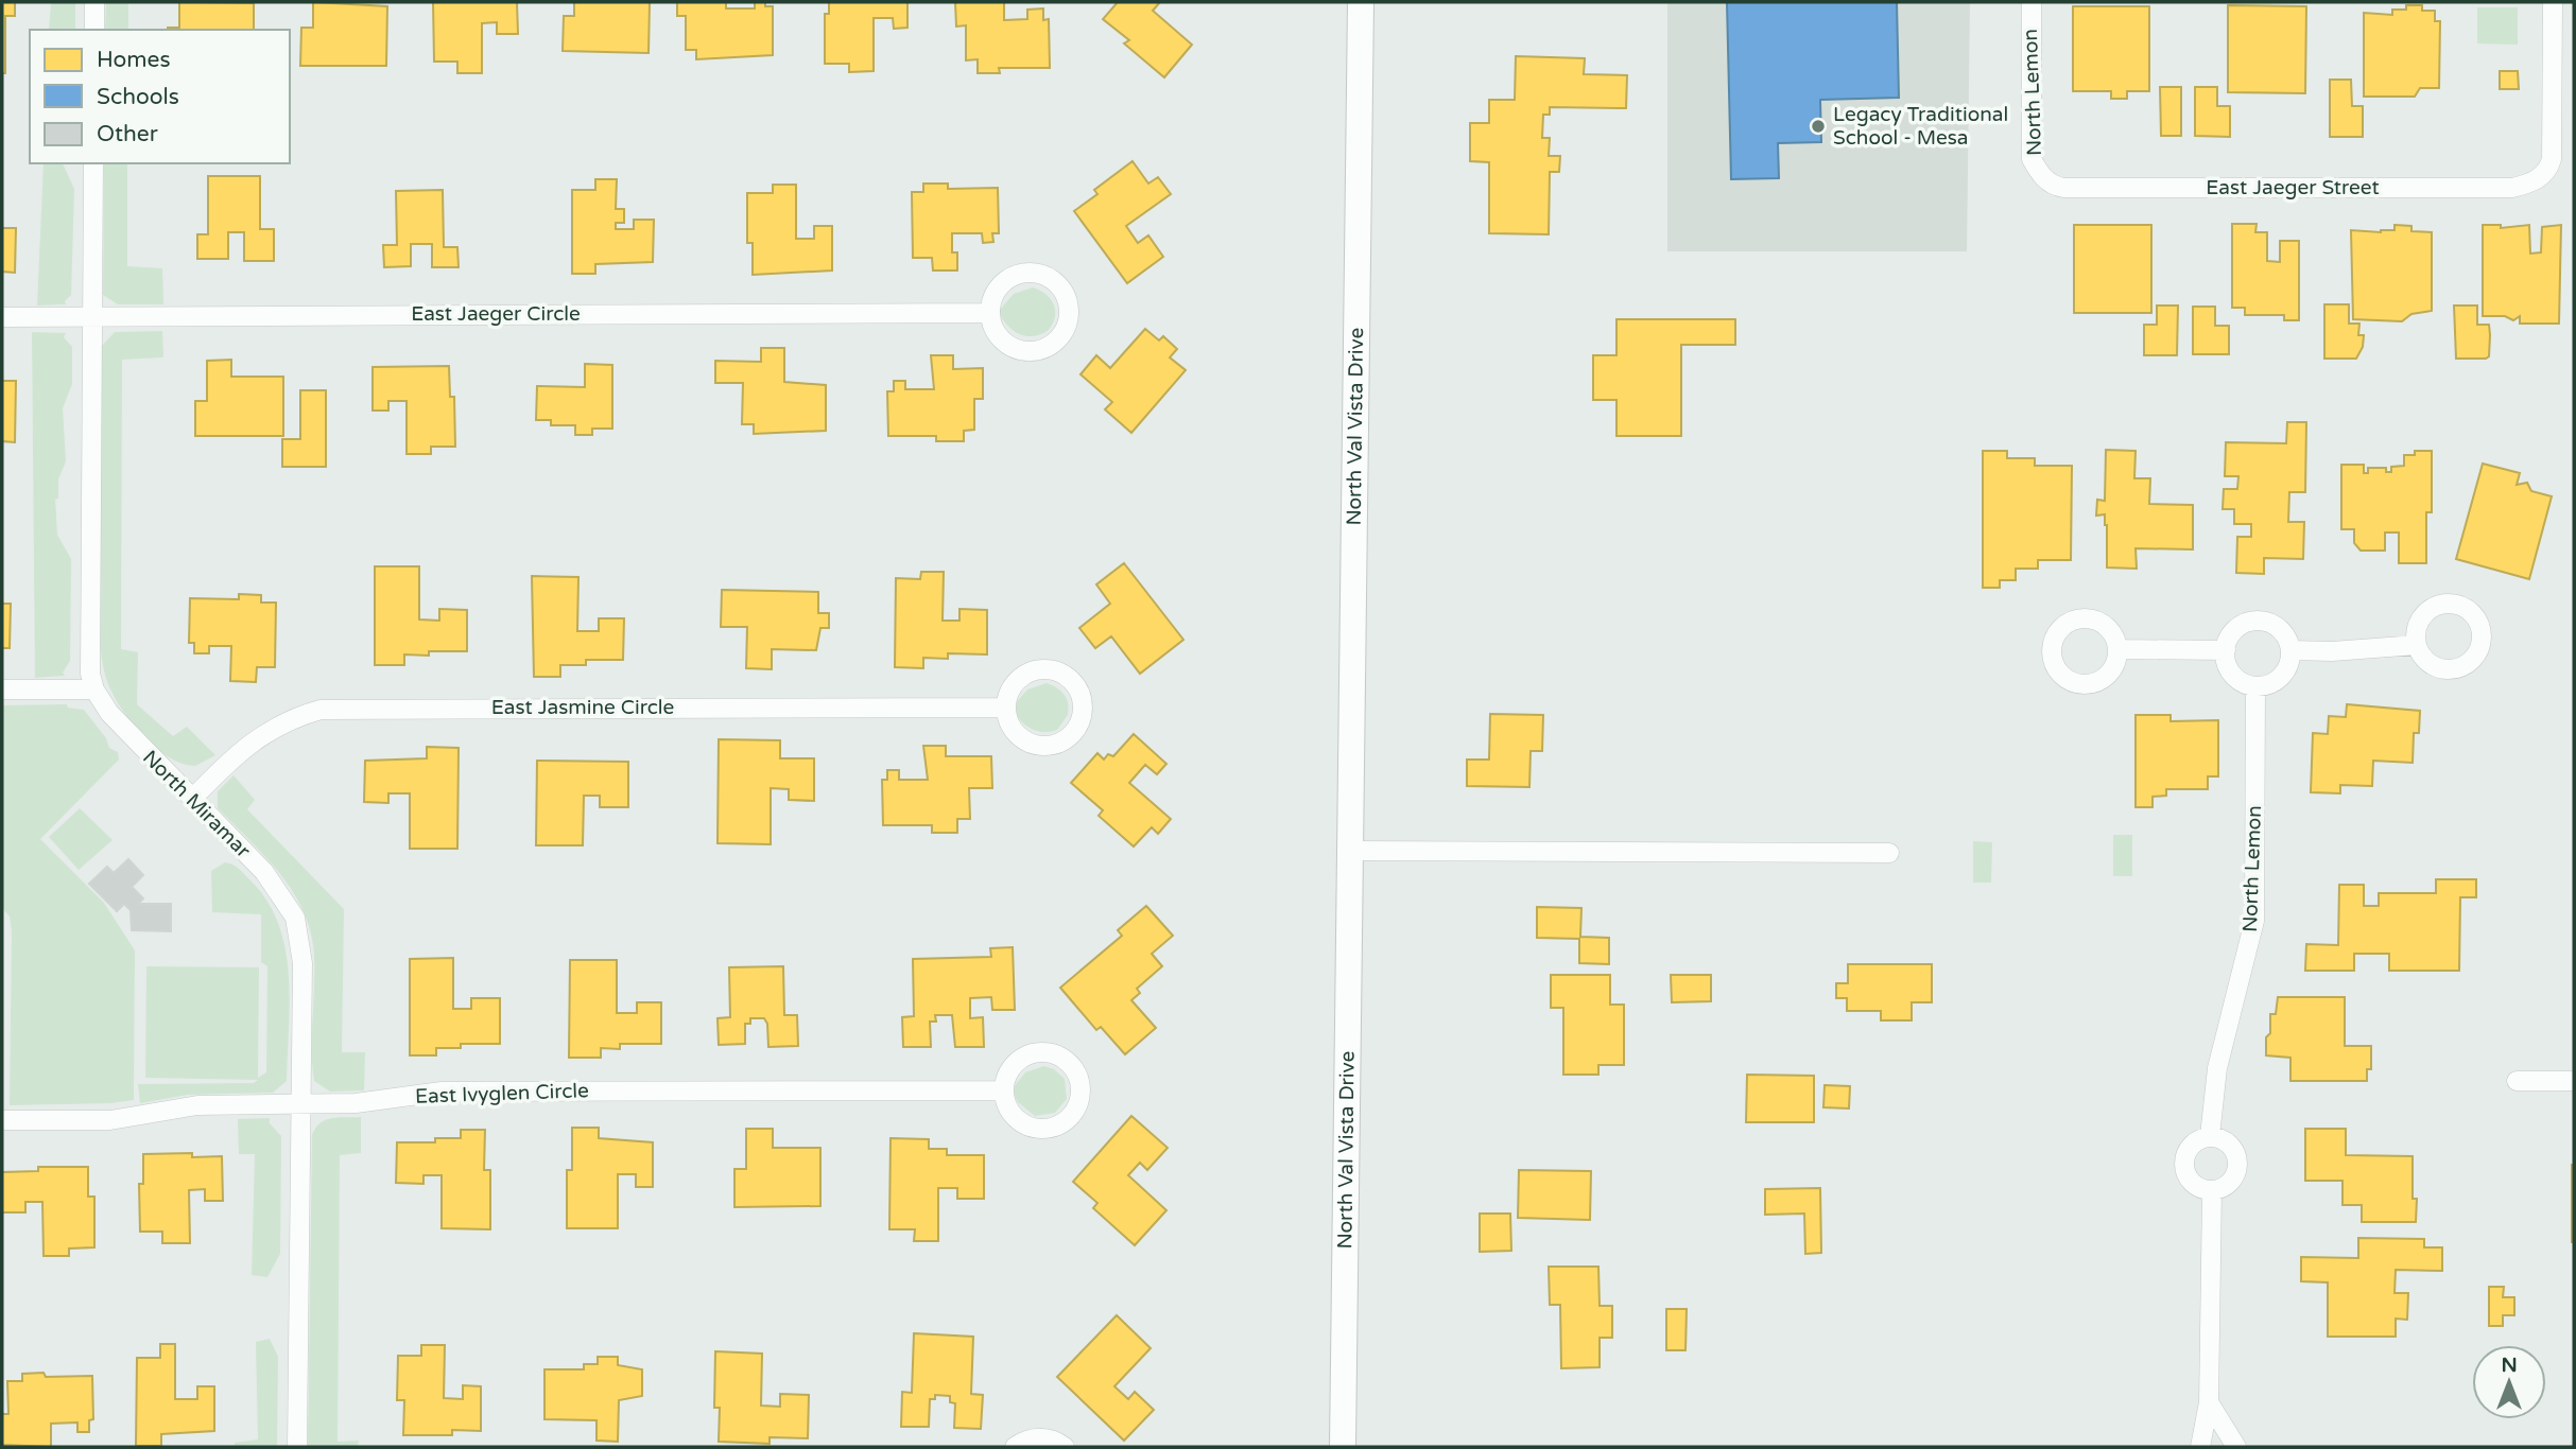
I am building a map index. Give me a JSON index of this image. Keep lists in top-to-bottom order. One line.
{"streets":{"main road":["North Val Vista Drive"],"street":["North Lemon","East Jaeger Street","East Jaeger Circle","East Jasmine Circle","North Miramar","East Ivyglen Circle"]},"crossings":[["North Lemon","East Jaeger Street"],["East Jaeger Circle","North Miramar"],["East Jasmine Circle","North Miramar"],["North Miramar","East Ivyglen Circle"]],"places":["Legacy Traditional School - Mesa"],"legend":["Homes","Schools","Other"],"north":"top"}
